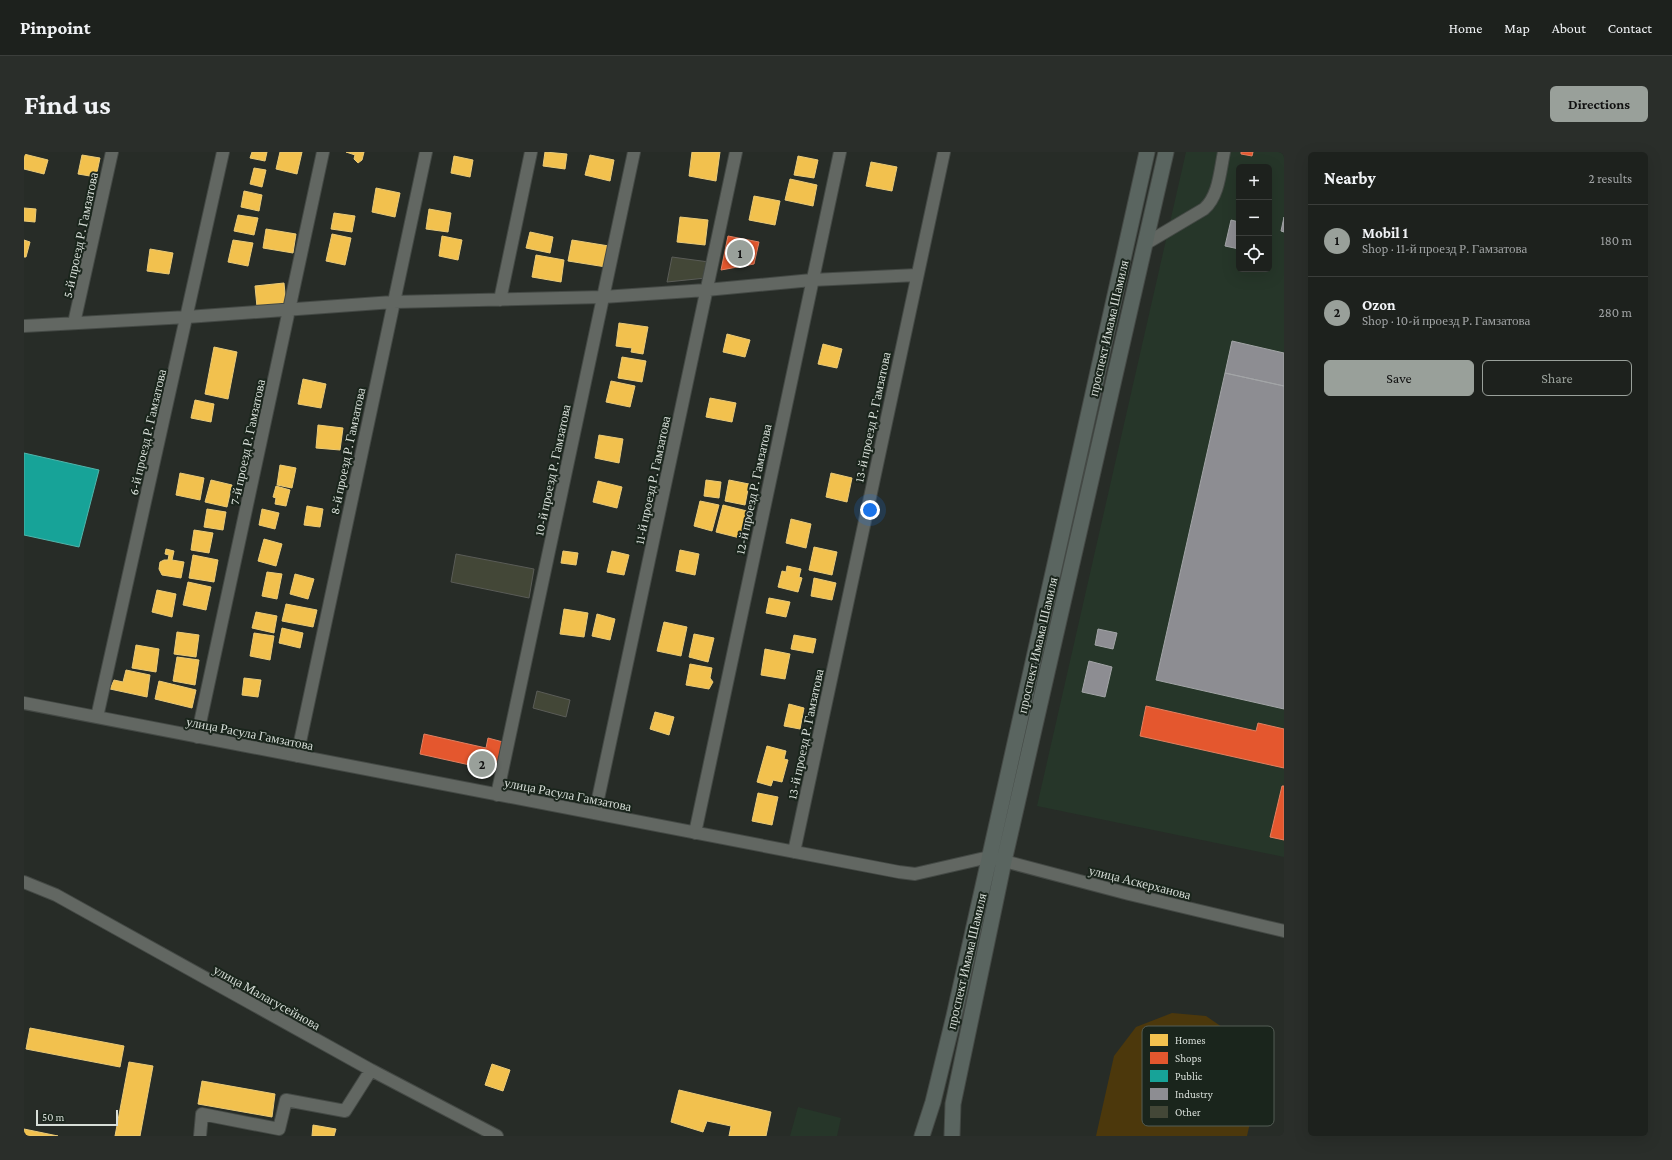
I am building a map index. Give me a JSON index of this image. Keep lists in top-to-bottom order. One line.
{"streets":{"main road":["проспект Имама Шамиля"],"street":["5-й проезд Р. Гамзатова","13-й проезд Р. Гамзатова","6-й проезд Р. Гамзатова","7-й проезд Р. Гамзатова","8-й проезд Р. Гамзатова","10-й проезд Р. Гамзатова","11-й проезд Р. Гамзатова","12-й проезд Р. Гамзатова","улица Расула Гамзатова","улица Аскерханова","улица Малагусейнова"]},"crossings":[["проспект Имама Шамиля","улица Расула Гамзатова"],["проспект Имама Шамиля","улица Аскерханова"],["13-й проезд Р. Гамзатова","улица Расула Гамзатова"],["6-й проезд Р. Гамзатова","улица Расула Гамзатова"],["7-й проезд Р. Гамзатова","улица Расула Гамзатова"],["8-й проезд Р. Гамзатова","улица Расула Гамзатова"],["10-й проезд Р. Гамзатова","улица Расула Гамзатова"],["11-й проезд Р. Гамзатова","улица Расула Гамзатова"],["12-й проезд Р. Гамзатова","улица Расула Гамзатова"],["улица Расула Гамзатова","улица Аскерханова"]],"legend":["Homes","Shops","Public","Industry","Other"],"scale_bar":"50 m","page":{"header":"Pinpoint","nav":["Home","Map","About","Contact"],"buttons":["Directions",["Save","Share"]],"title":"Find us","heading":["Nearby","2 results"],"map_buttons":["+","−"],"list":[{"mark":"1","name":"Mobil 1","note":"Shop · 11-й проезд Р. Гамзатова","value":"180 m"},{"mark":"2","name":"Ozon","note":"Shop · 10-й проезд Р. Гамзатова","value":"280 m"}],"pins":["1","2"],"scale":"50 m"}}
